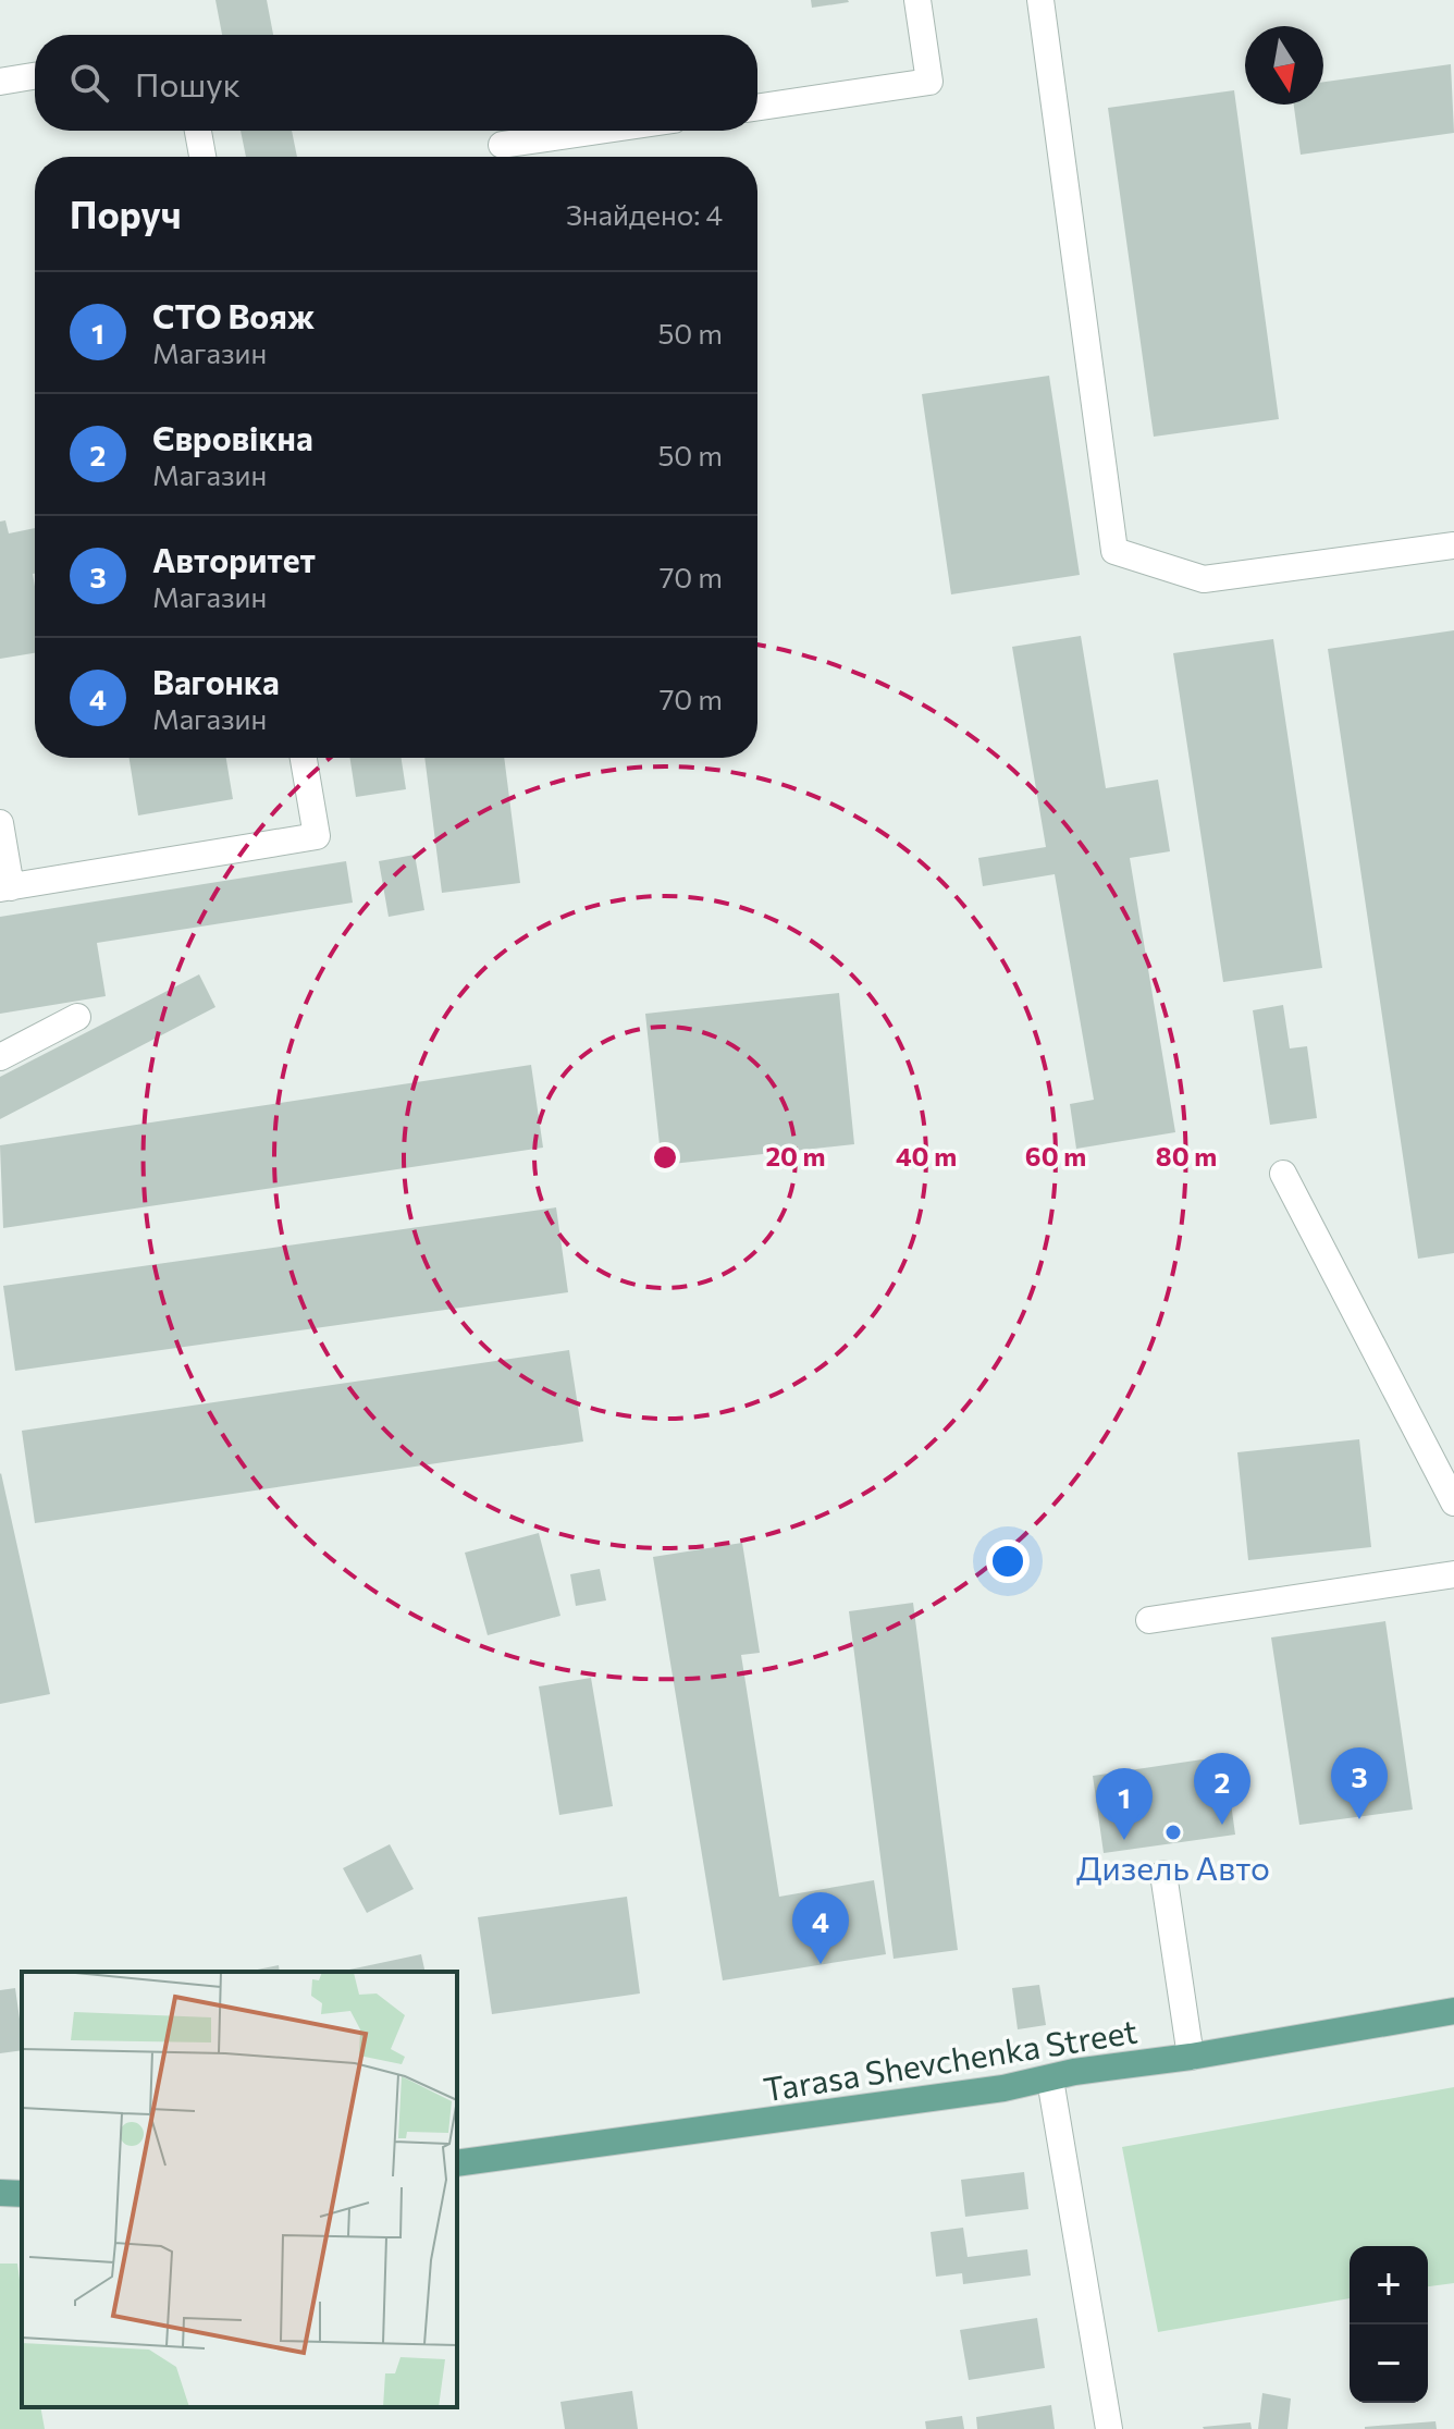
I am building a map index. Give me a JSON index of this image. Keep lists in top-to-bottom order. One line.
{"streets":{"main road":["Tarasa Shevchenka Street"]},"places":["Дизель Авто"],"north":"bottom","page":{"search":"Пошук","heading":["Поруч","Знайдено: 4"],"list":[{"mark":"1","name":"СТО Вояж","note":"Магазин","value":"50 m"},{"mark":"2","name":"Євровікна","note":"Магазин","value":"50 m"},{"mark":"3","name":"Авторитет","note":"Магазин","value":"70 m"},{"mark":"4","name":"Вагонка","note":"Магазин","value":"70 m"}],"pins":["3","2","1","4"],"map_buttons":["+","−"]},"rings":["20 m","40 m","60 m","80 m"]}
